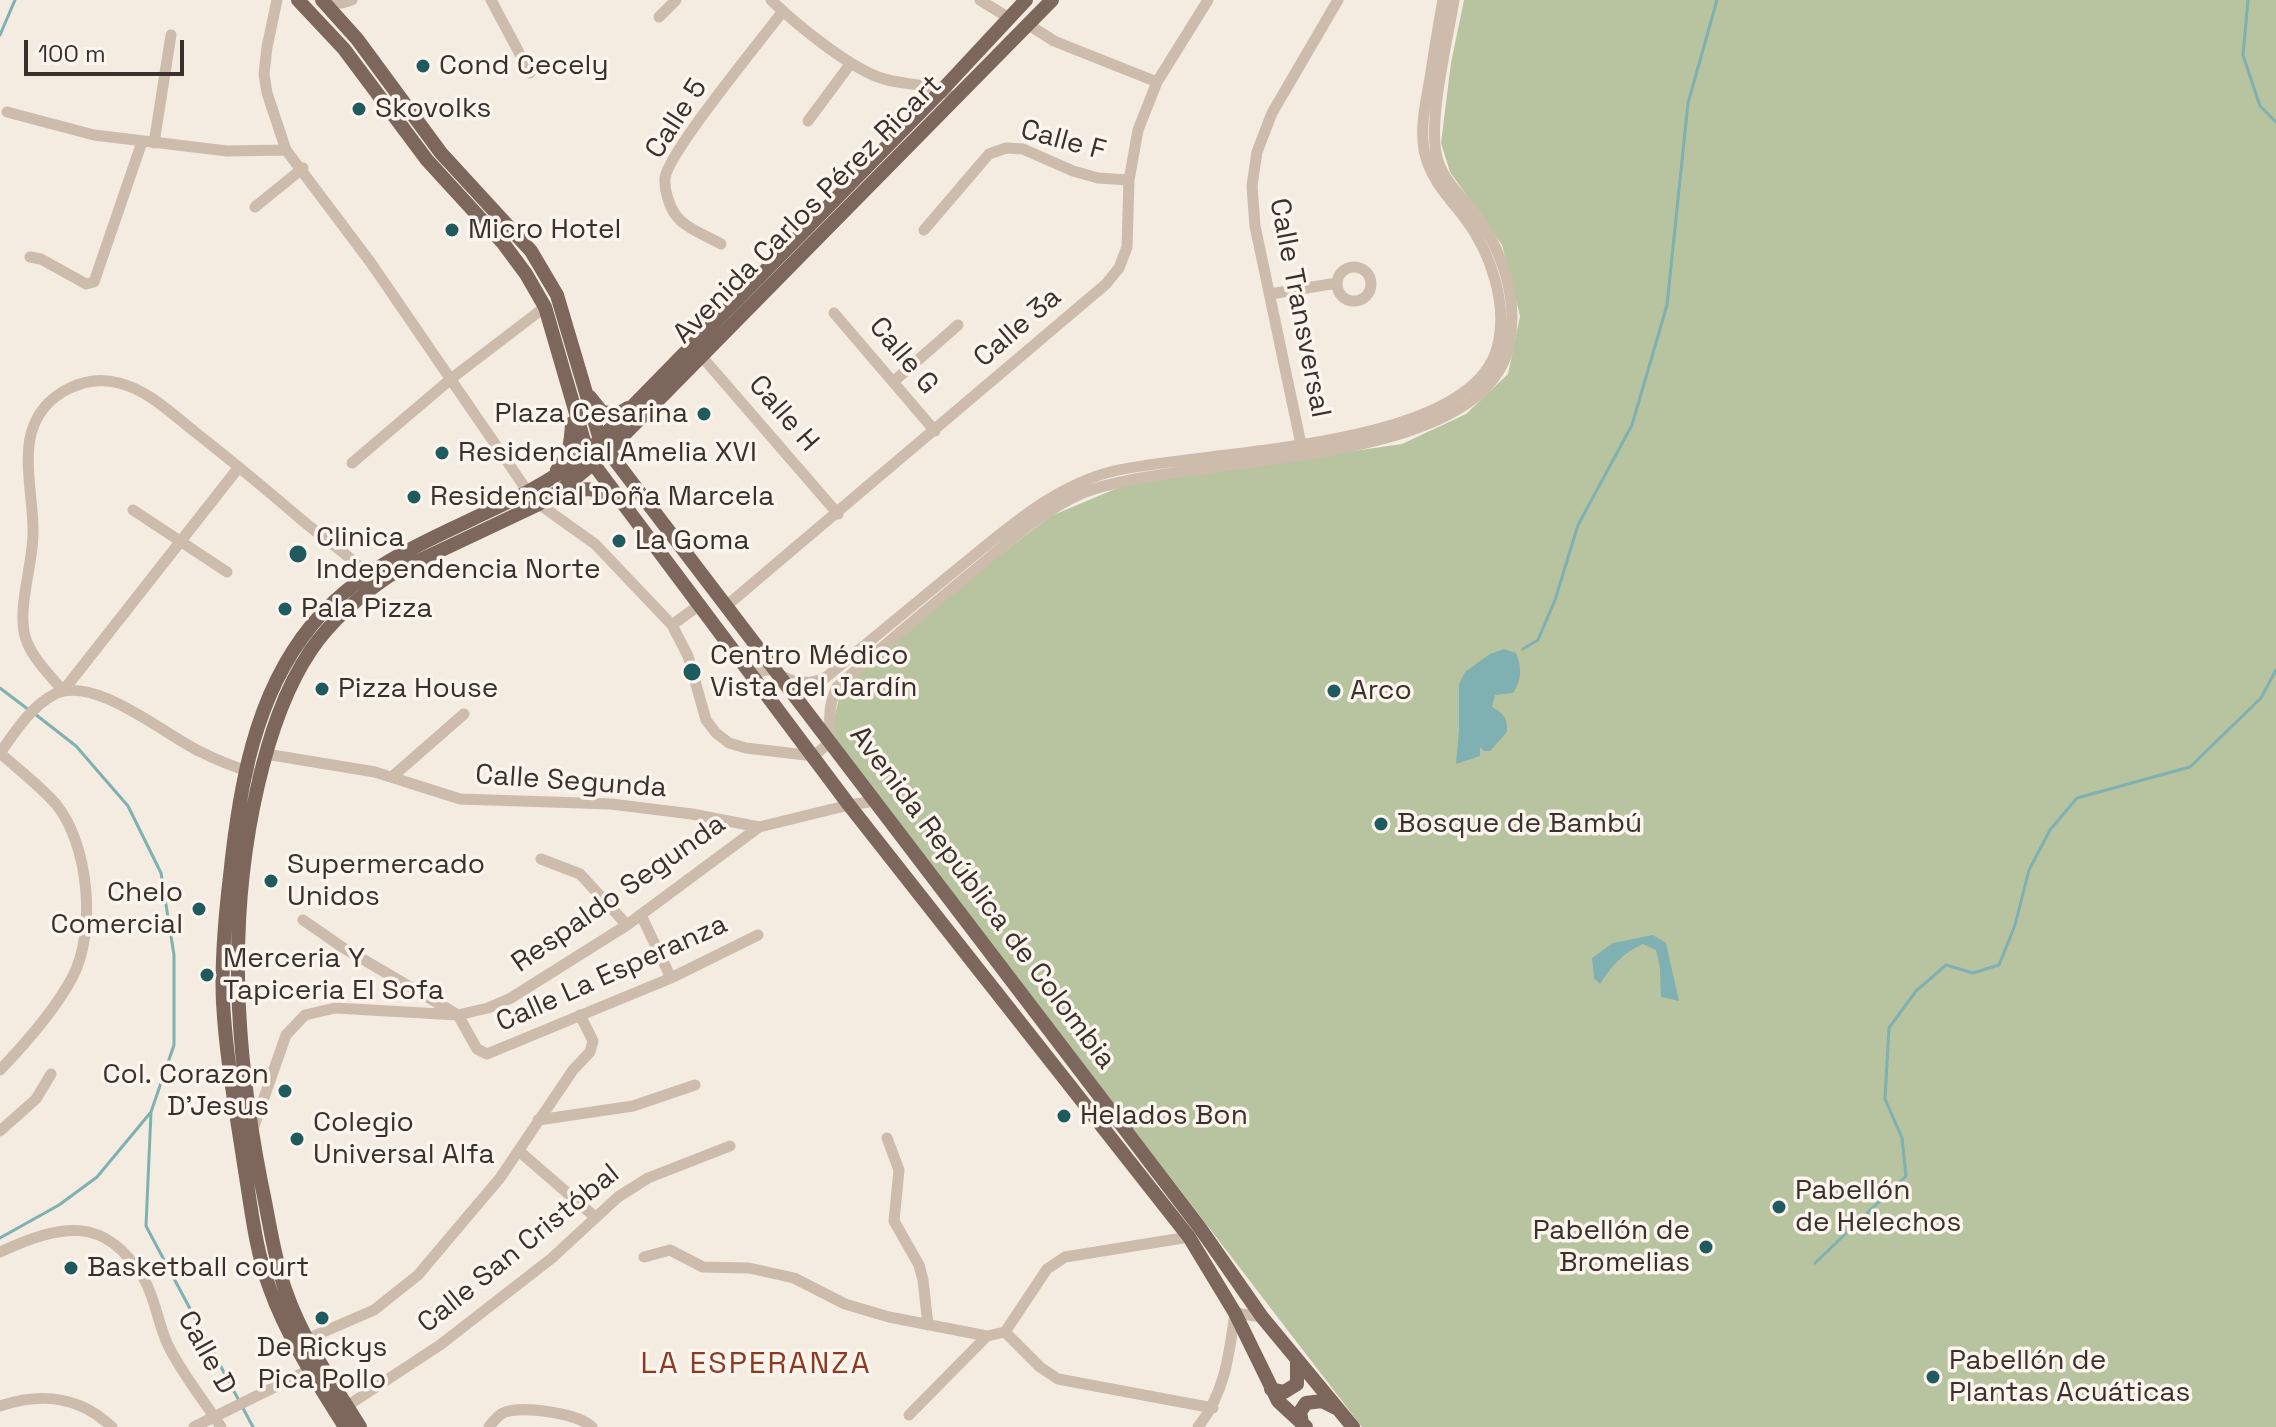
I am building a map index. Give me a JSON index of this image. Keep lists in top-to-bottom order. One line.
{"streets":{"main road":["Avenida Carlos Pérez Ricart","Avenida República de Colombia"],"street":["Calle 5","Calle F","Calle Transversal","Calle 3a","Calle G","Calle H","Calle Segunda","Respaldo Segunda","Calle La Esperanza","Calle San Cristóbal","Calle D"]},"crossings":[["Calle F","Calle 3a"],["Avenida Carlos Pérez Ricart","Calle H"],["Avenida Carlos Pérez Ricart","Avenida República de Colombia"],["Calle 3a","Calle G"],["Calle 3a","Calle H"],["Calle 3a","Avenida República de Colombia"],["Calle Segunda","Respaldo Segunda"],["Calle Segunda","Avenida República de Colombia"],["Respaldo Segunda","Calle La Esperanza"]],"districts":["LA ESPERANZA"],"places":["Cond Cecely","Skovolks","Micro Hotel","Plaza Cesarina","Residencial Amelia XVI","Residencial Doña Marcela","La Goma","Clinica Independencia Norte","Pala Pizza","Centro Médico Vista del Jardín","Pizza House","Arco","Bosque de Bambú","Supermercado Unidos","Chelo Comercial","Merceria Y Tapiceria El Sofa","Col. Corazon D'Jesus","Helados Bon","Colegio Universal Alfa","Pabellón de Helechos","Pabellón de Bromelias","Basketball court","De Rickys Pica Pollo","Pabellón de Plantas Acuáticas"],"scale_bar":"100 m"}
